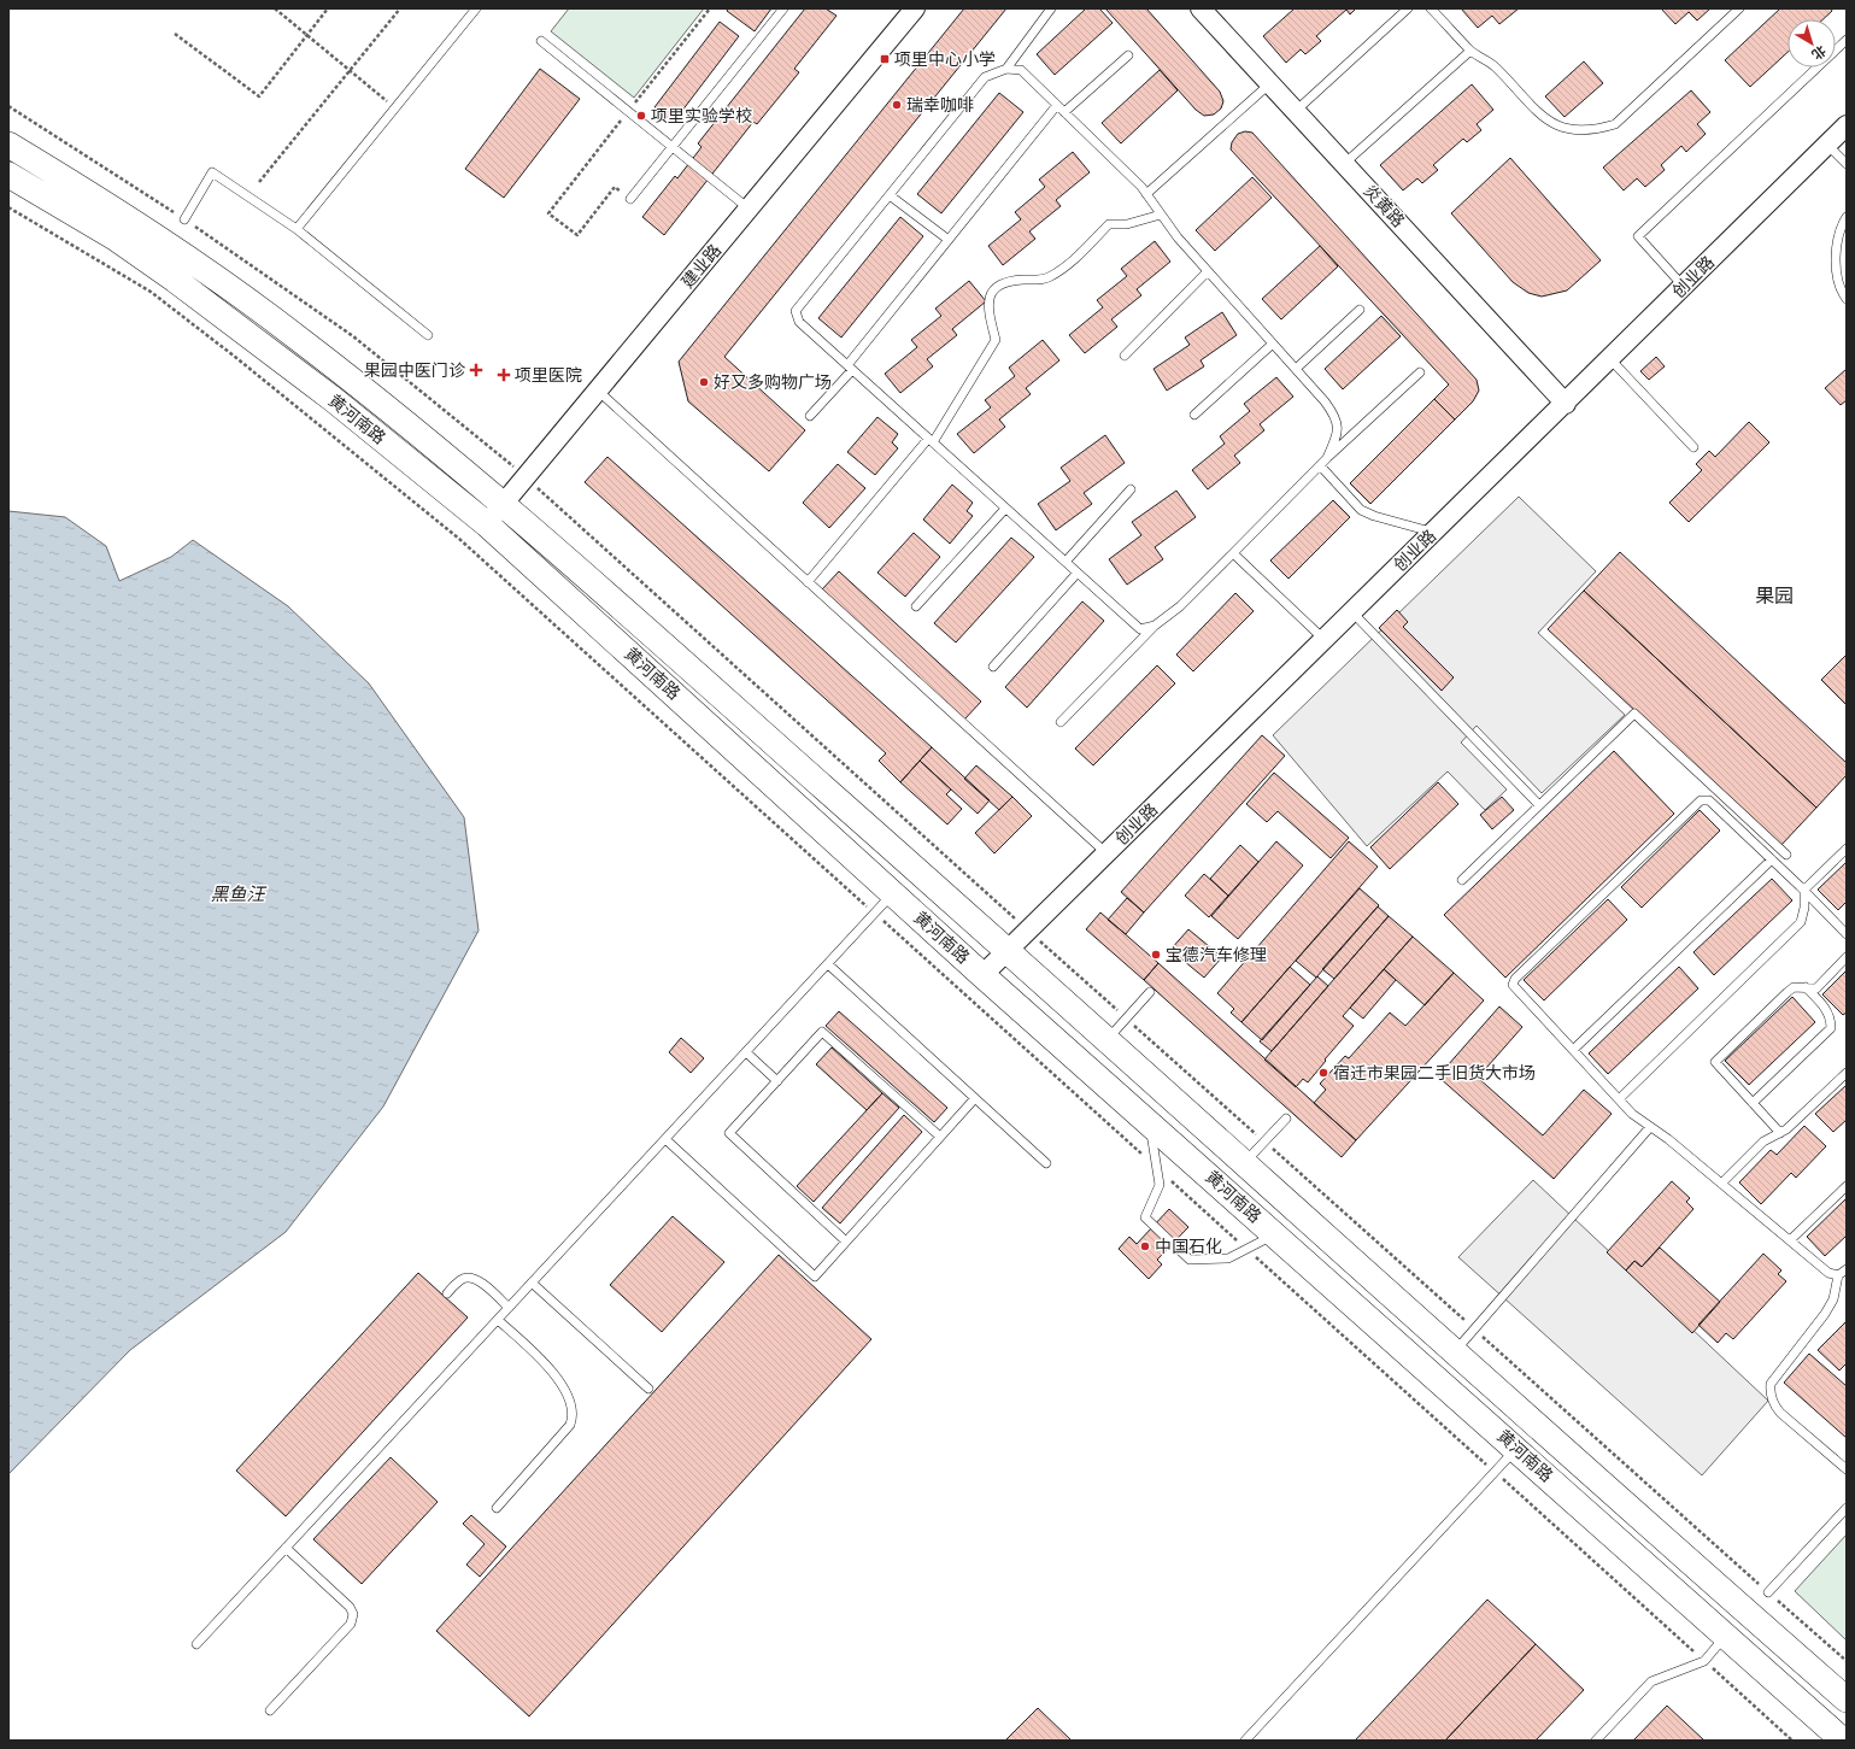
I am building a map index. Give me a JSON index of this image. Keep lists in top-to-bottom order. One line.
{"streets":{"main road":["黄河南路"],"street":["炎黄路","建业路","创业路"]},"crossings":[["炎黄路","创业路"],["建业路","黄河南路"],["创业路","黄河南路"]],"districts":["果园"],"water":["黑鱼汪"],"places":{"transit":["项里中心小学"],"other":["瑞幸咖啡","项里实验学校","好又多购物广场","宝德汽车修理","宿迁市果园二手旧货大市场","中国石化"],"health":["果园中医门诊","项里医院"]},"north":"bottom right"}
